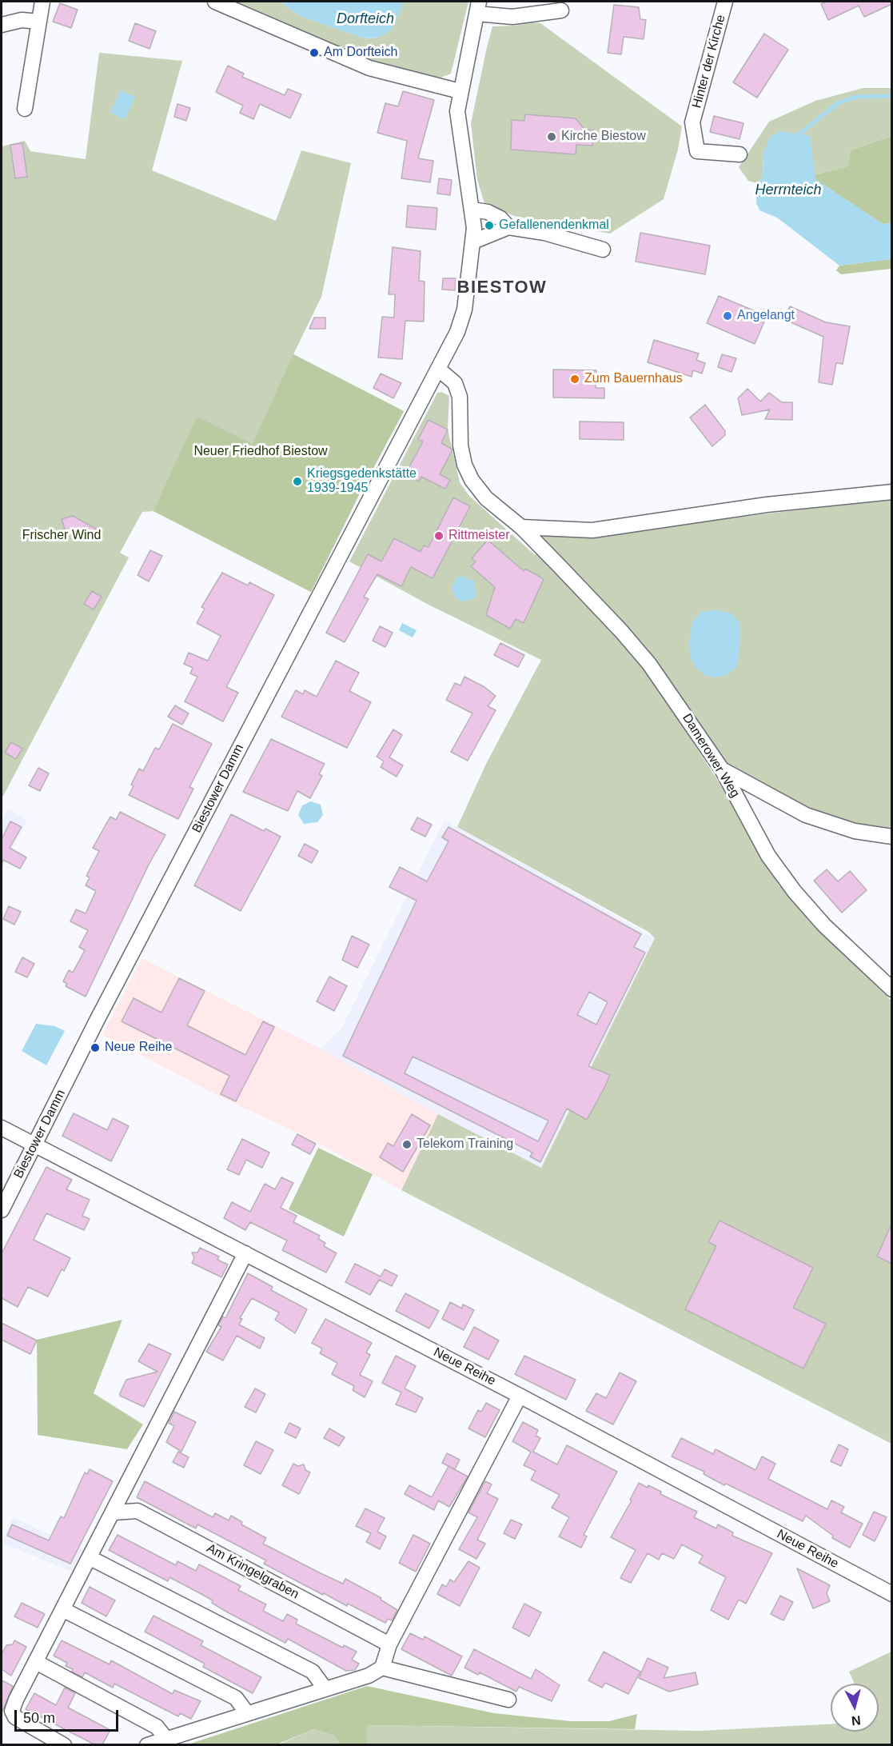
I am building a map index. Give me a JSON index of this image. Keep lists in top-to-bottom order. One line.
{"streets":{"street":["Hinter der Kirche","Damerower Weg","Biestower Damm","Neue Reihe","Am Kringelgraben"]},"crossings":[["Damerower Weg","Biestower Damm"],["Biestower Damm","Neue Reihe"]],"districts":["BIESTOW"],"water":["Dorfteich","Herrnteich"],"parks":["Neuer Friedhof Biestow","Frischer Wind"],"places":["Am Dorfteich","Kirche Biestow","Gefallenendenkmal","Angelangt","Zum Bauernhaus","Kriegsgedenkstätte 1939-1945","Rittmeister","Neue Reihe","Telekom Training"],"scale_bar":"50 m","north":"bottom"}
